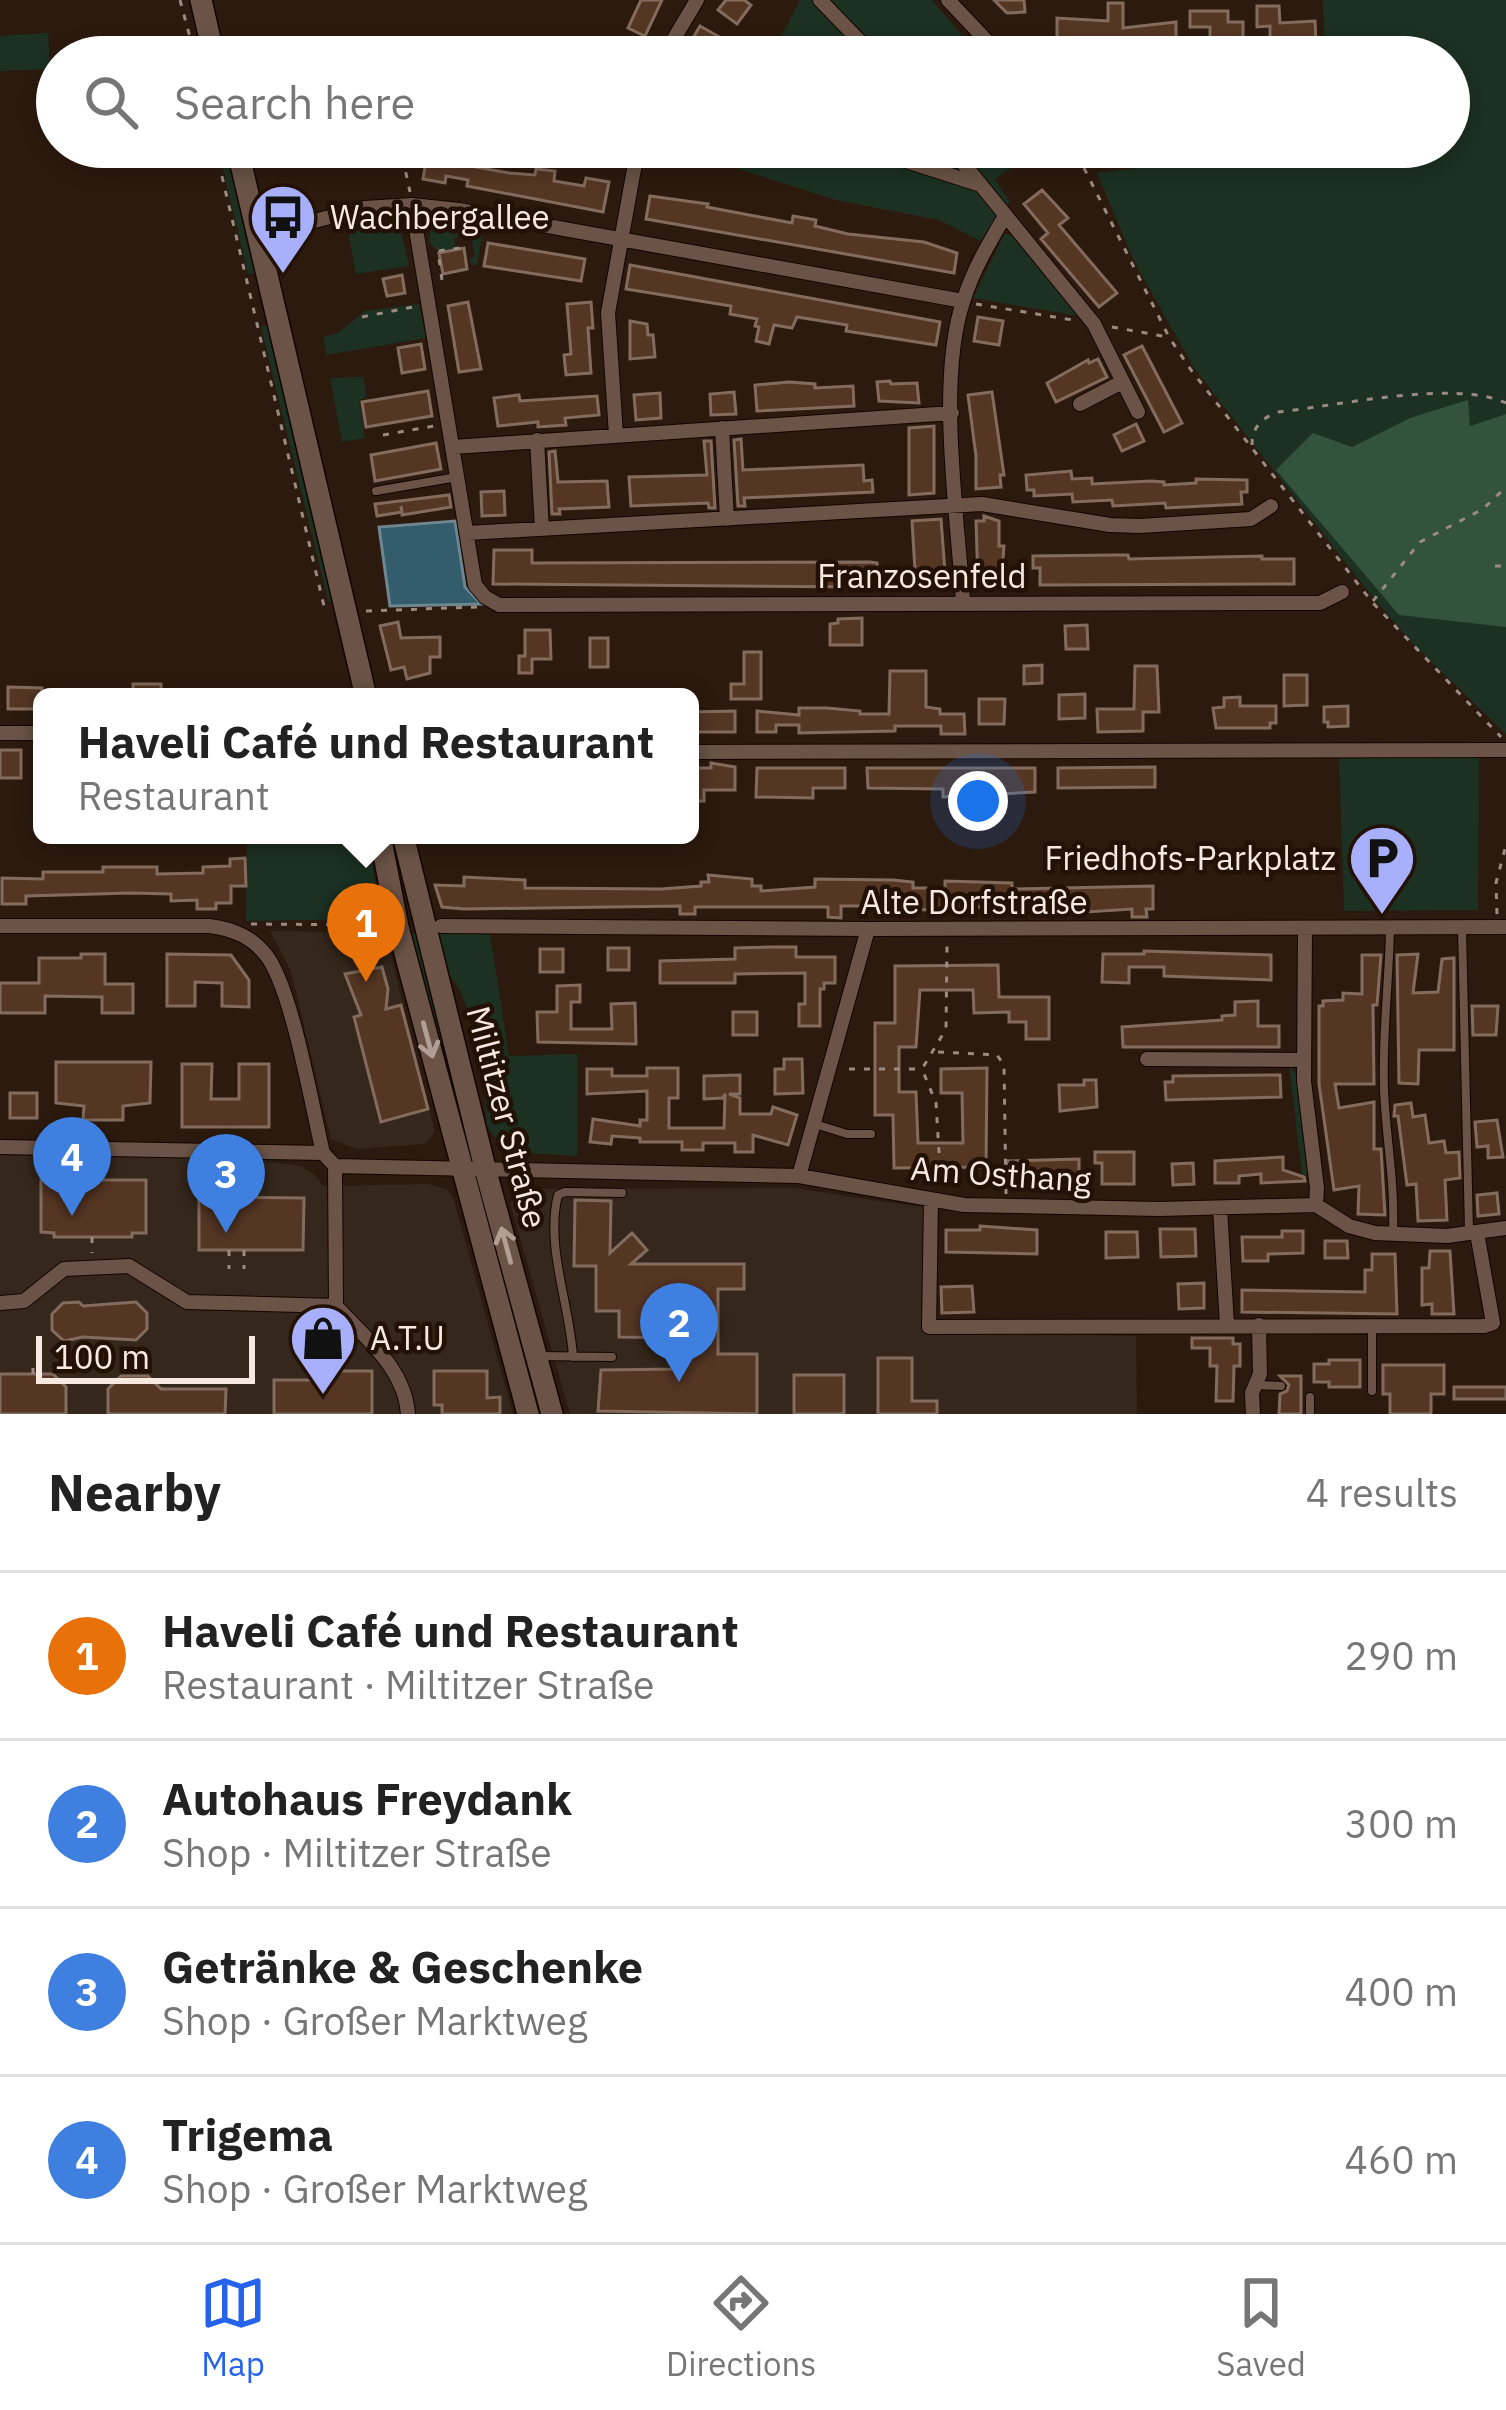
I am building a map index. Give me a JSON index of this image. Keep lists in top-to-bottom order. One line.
{"streets":{"street":["Franzosenfeld","Alte Dorfstraße","Miltitzer Straße","Am Osthang"]},"crossings":[["Miltitzer Straße","Am Osthang"]],"places":{"bus stop":["Wachbergallee"],"parking":["Friedhofs-Parkplatz"],"shop":["A.T.U"]},"scale_bar":"100 m","page":{"search":"Search here","popup":["Haveli Café und Restaurant","Restaurant"],"pins":["1","4","3","2"],"scale":"100 m","heading":["Nearby","4 results"],"list":[{"mark":"1","name":"Haveli Café und Restaurant","note":"Restaurant · Miltitzer Straße","value":"290 m"},{"mark":"2","name":"Autohaus Freydank","note":"Shop · Miltitzer Straße","value":"300 m"},{"mark":"3","name":"Getränke & Geschenke","note":"Shop · Großer Marktweg","value":"400 m"},{"mark":"4","name":"Trigema","note":"Shop · Großer Marktweg","value":"460 m"}],"nav":["Map","Directions","Saved"]}}
